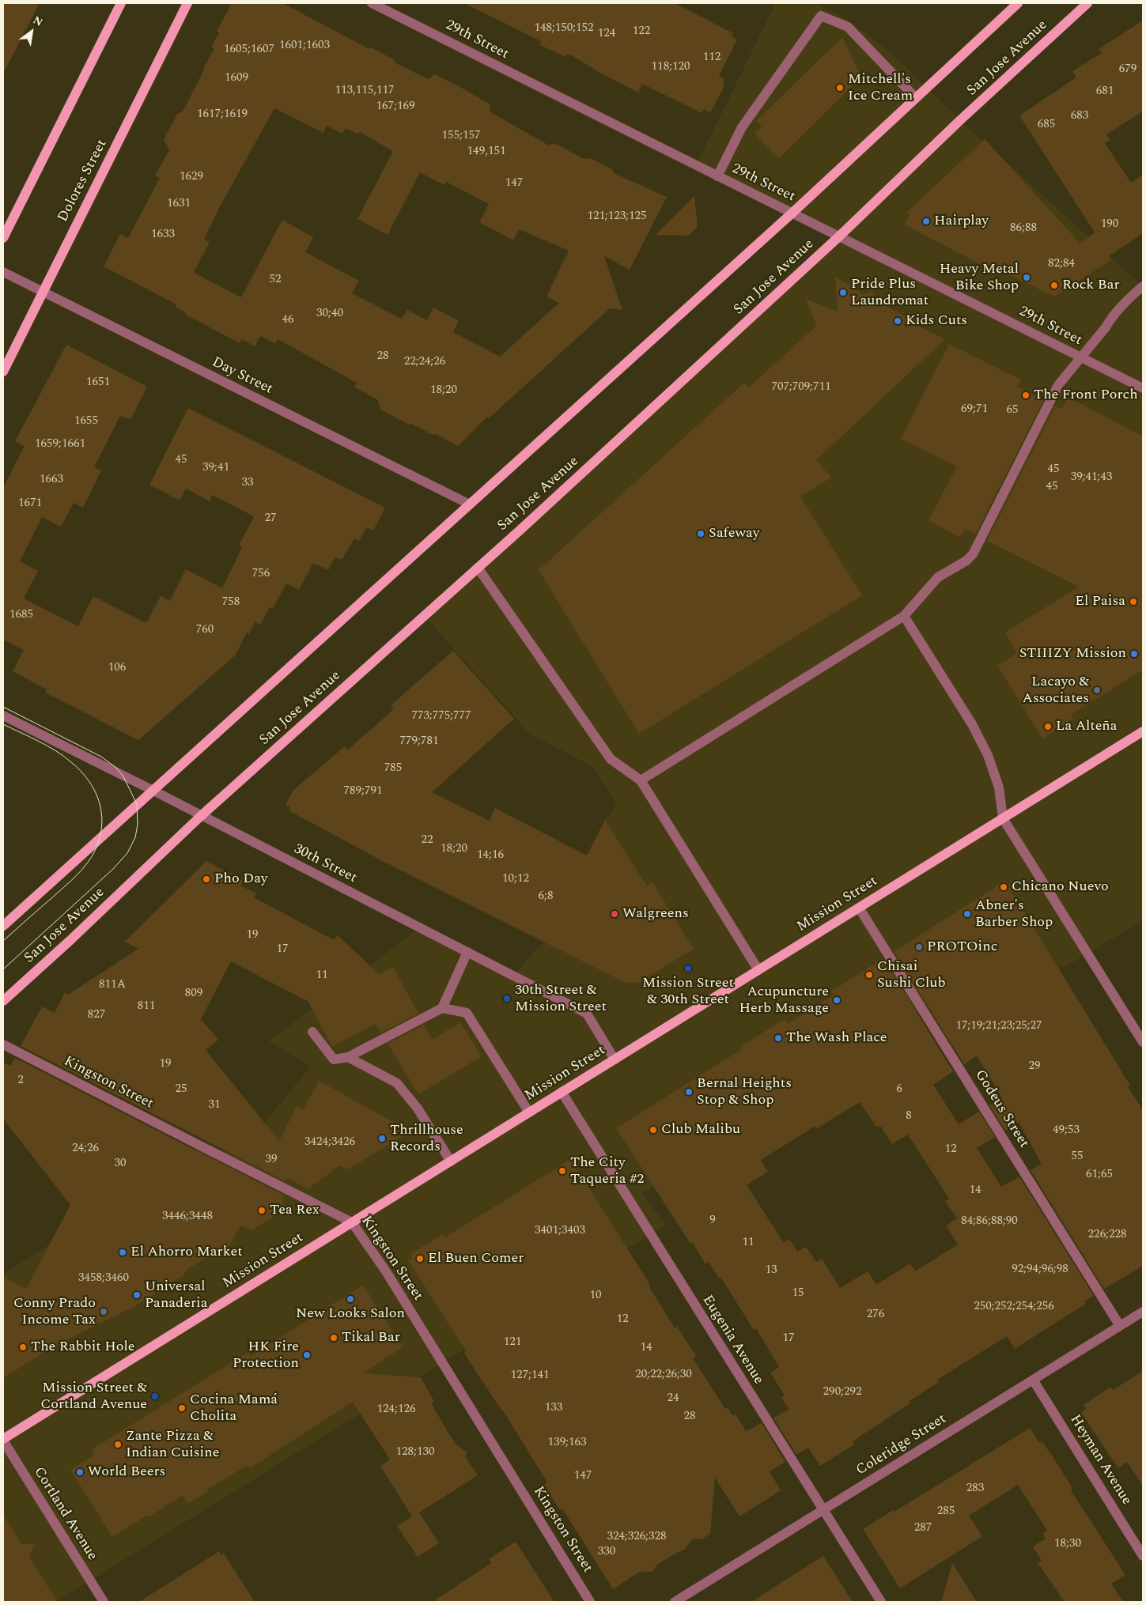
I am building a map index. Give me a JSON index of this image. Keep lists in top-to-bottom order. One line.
{"streets":{"main road":["San Jose Avenue","Dolores Street","Mission Street"],"street":["29th Street","Day Street","30th Street","Kingston Street","Godeus Street","Eugenia Avenue","Coleridge Street","Heyman Avenue","Cortland Avenue"]},"crossings":[["29th Street","San Jose Avenue"],["San Jose Avenue","30th Street"],["Dolores Street","Day Street"],["30th Street","Mission Street"],["Mission Street","Kingston Street"],["Mission Street","Godeus Street"],["Mission Street","Eugenia Avenue"],["Mission Street","Cortland Avenue"],["Godeus Street","Coleridge Street"],["Eugenia Avenue","Coleridge Street"],["Coleridge Street","Heyman Avenue"]],"places":["Mitchell's Ice Cream","Hairplay","Heavy Metal Bike Shop","Rock Bar","Pride Plus Laundromat","Kids Cuts","The Front Porch","Safeway","El Paisa","STIIIZY Mission","Lacayo & Associates","La Alteña","Pho Day","Chicano Nuevo","Walgreens","Abner's Barber Shop","PROTOinc","Mission Street & 30th Street","Chīsai Sushi Club","30th Street & Mission Street","Acupuncture Herb Massage","The Wash Place","Bernal Heights Stop & Shop","Club Malibu","Thrillhouse Records","The City Taqueria #2","Tea Rex","El Ahorro Market","El Buen Comer","Universal Panaderia","New Looks Salon","Conny Prado Income Tax","Tikal Bar","The Rabbit Hole","HK Fire Protection","Mission Street & Cortland Avenue","Cocina Mamá Cholita","Zante Pizza & Indian Cuisine","World Beers"],"house_numbers":["148;150;152","122","124","1601;1603","1605;1607","112","118;120","679","1609","113,115,117","681","167;169","1617;1619","683","685","155;157","149,151","1629","147","1631","121;123;125","190","86;88","1633","82;84","52","30;40","46","28","22;24;26","1651","707;709;711","18;20","69;71","65","1655","1659;1661","45","39;41","45","39;41;43","1663","33","45","1671","27","756","758","1685","760","106","773;775;777","779;781","785","789;791","22","18;20","14;16","10;12","6;8","19","17","11","811A","809","811","827","17;19;21;23;25;27","19","29","2","25","6","31","8","49;53","3424;3426","24;26","12","55","39","30","61;65","14","3446;3448","9","84;86;88;90","3401;3403","226;228","11","92;94;96;98","13","3458;3460","15","10","250;252;254;256","276","12","17","121","14","20;22;26;30","127;141","290;292","24","133","124;126","28","139;163","128;130","147","283","285","287","324;326;328","18;30","330"],"north":"top right"}
